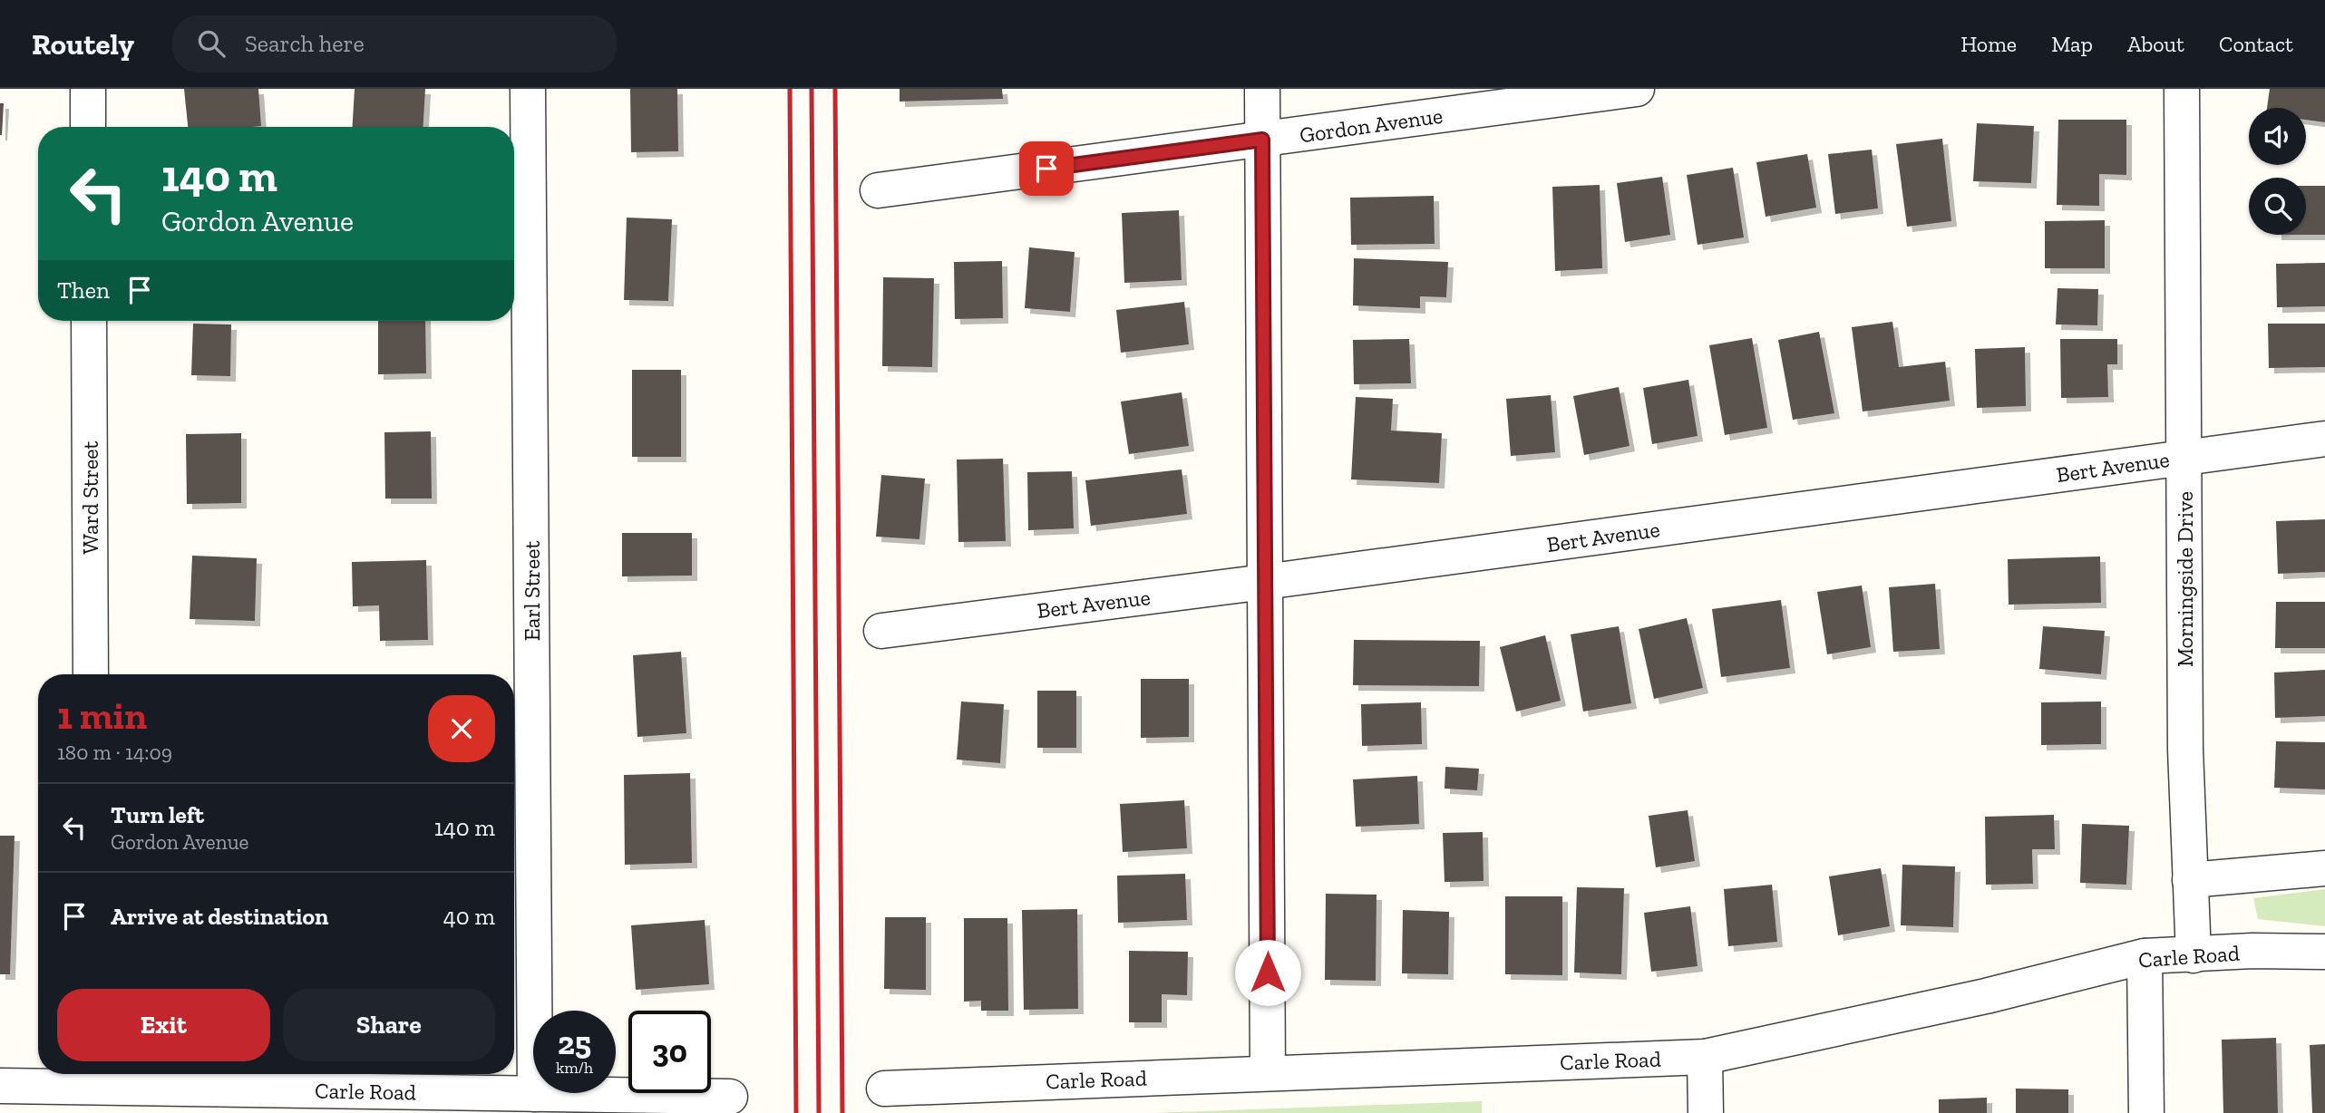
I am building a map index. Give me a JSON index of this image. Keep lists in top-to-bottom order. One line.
{"streets":{"street":["Gordon Avenue","Bert Avenue","Ward Street","Morningside Drive","Earl Street","Carle Road"]},"crossings":[["Bert Avenue","Morningside Drive"],["Morningside Drive","Carle Road"],["Earl Street","Carle Road"]],"page":{"header":"Routely","search":"Search here","nav":["Home","Map","About","Contact"],"turn":["140 m","Gordon Avenue"],"then":"Then","heading":["1 min","180 m · 14:09"],"list":[{"name":"Turn left","note":"Gordon Avenue","value":"140 m"},{"name":"Arrive at destination","value":"40 m"}],"buttons":["Exit","Share"],"speed":"25 km/h","limit":"30"}}
